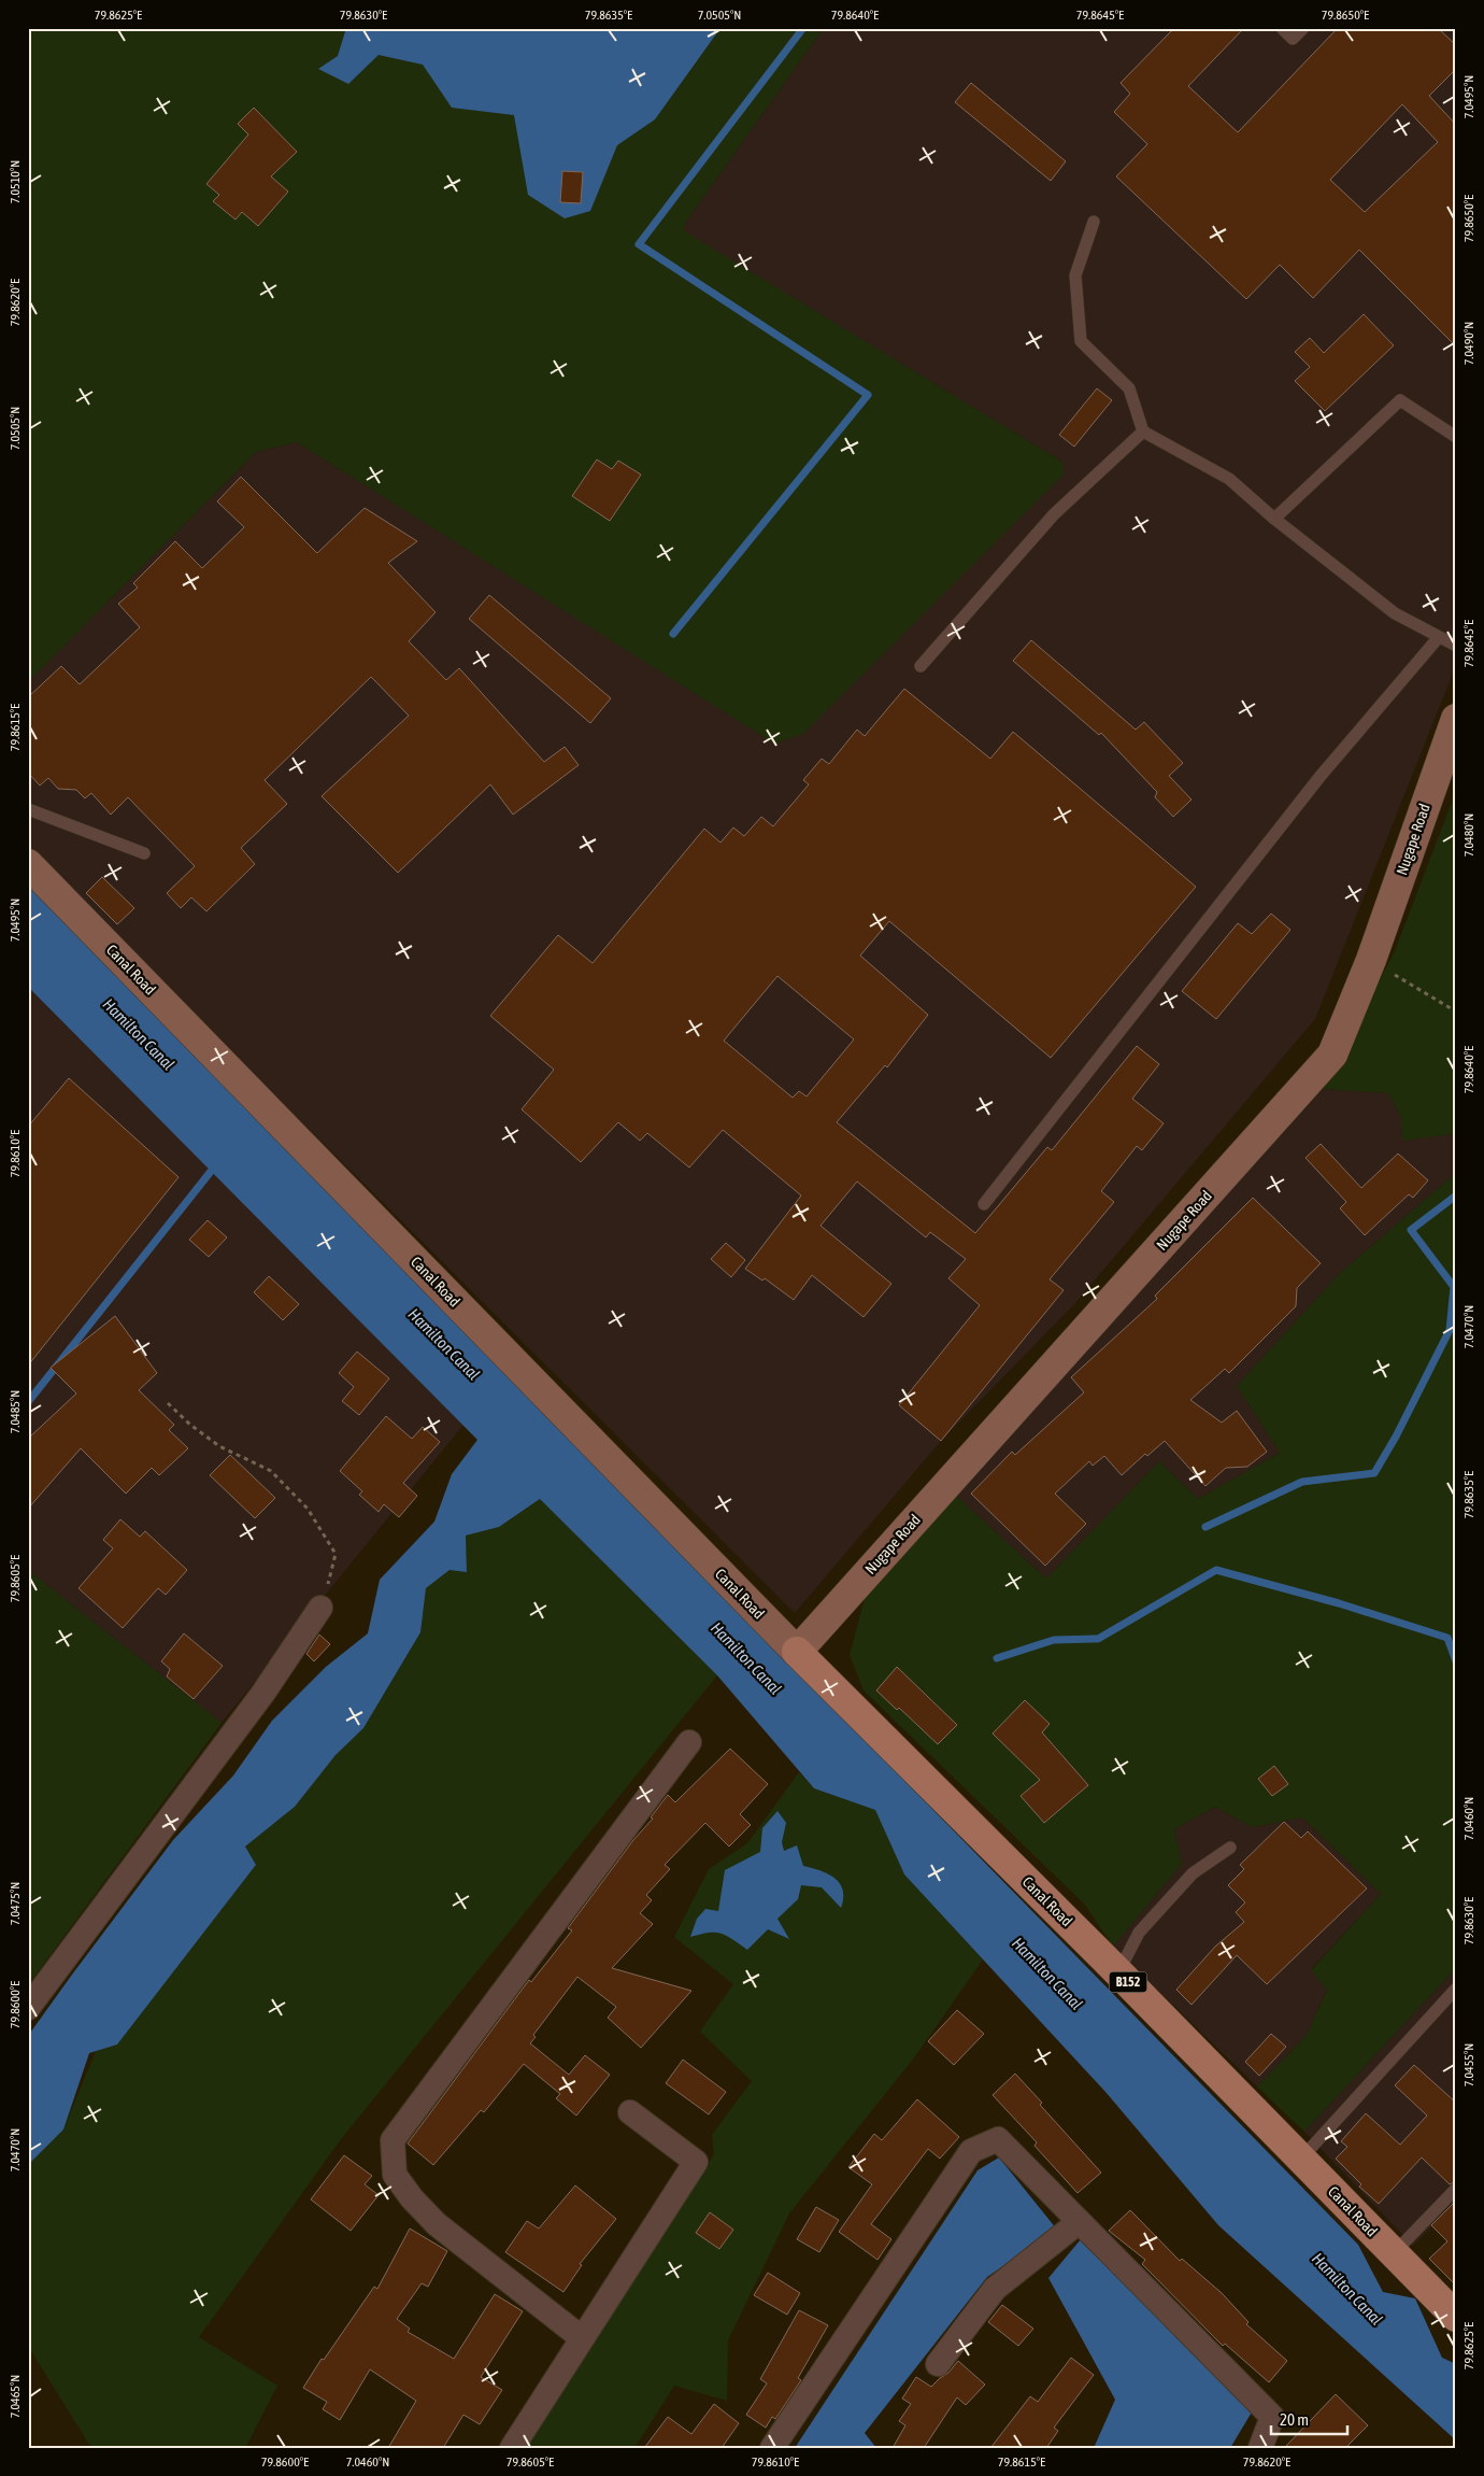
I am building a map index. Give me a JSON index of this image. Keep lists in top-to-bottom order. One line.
{"streets":{"main road":["Nugape Road","Canal Road","B152"]},"crossings":[["Nugape Road","Canal Road"]],"water":["Hamilton Canal"],"scale_bar":"20 m","coordinates":["79.8625°E","79.8630°E","79.8635°E","7.0505°N","79.8640°E","79.8645°E","79.8650°E","7.0495°N","7.0510°N","79.8620°E","7.0490°N","79.8615°E","7.0480°N","79.8610°E","7.0470°N","7.0485°N","79.8605°E","7.0460°N","7.0475°N","79.8600°E","7.0455°N","7.0465°N"]}
